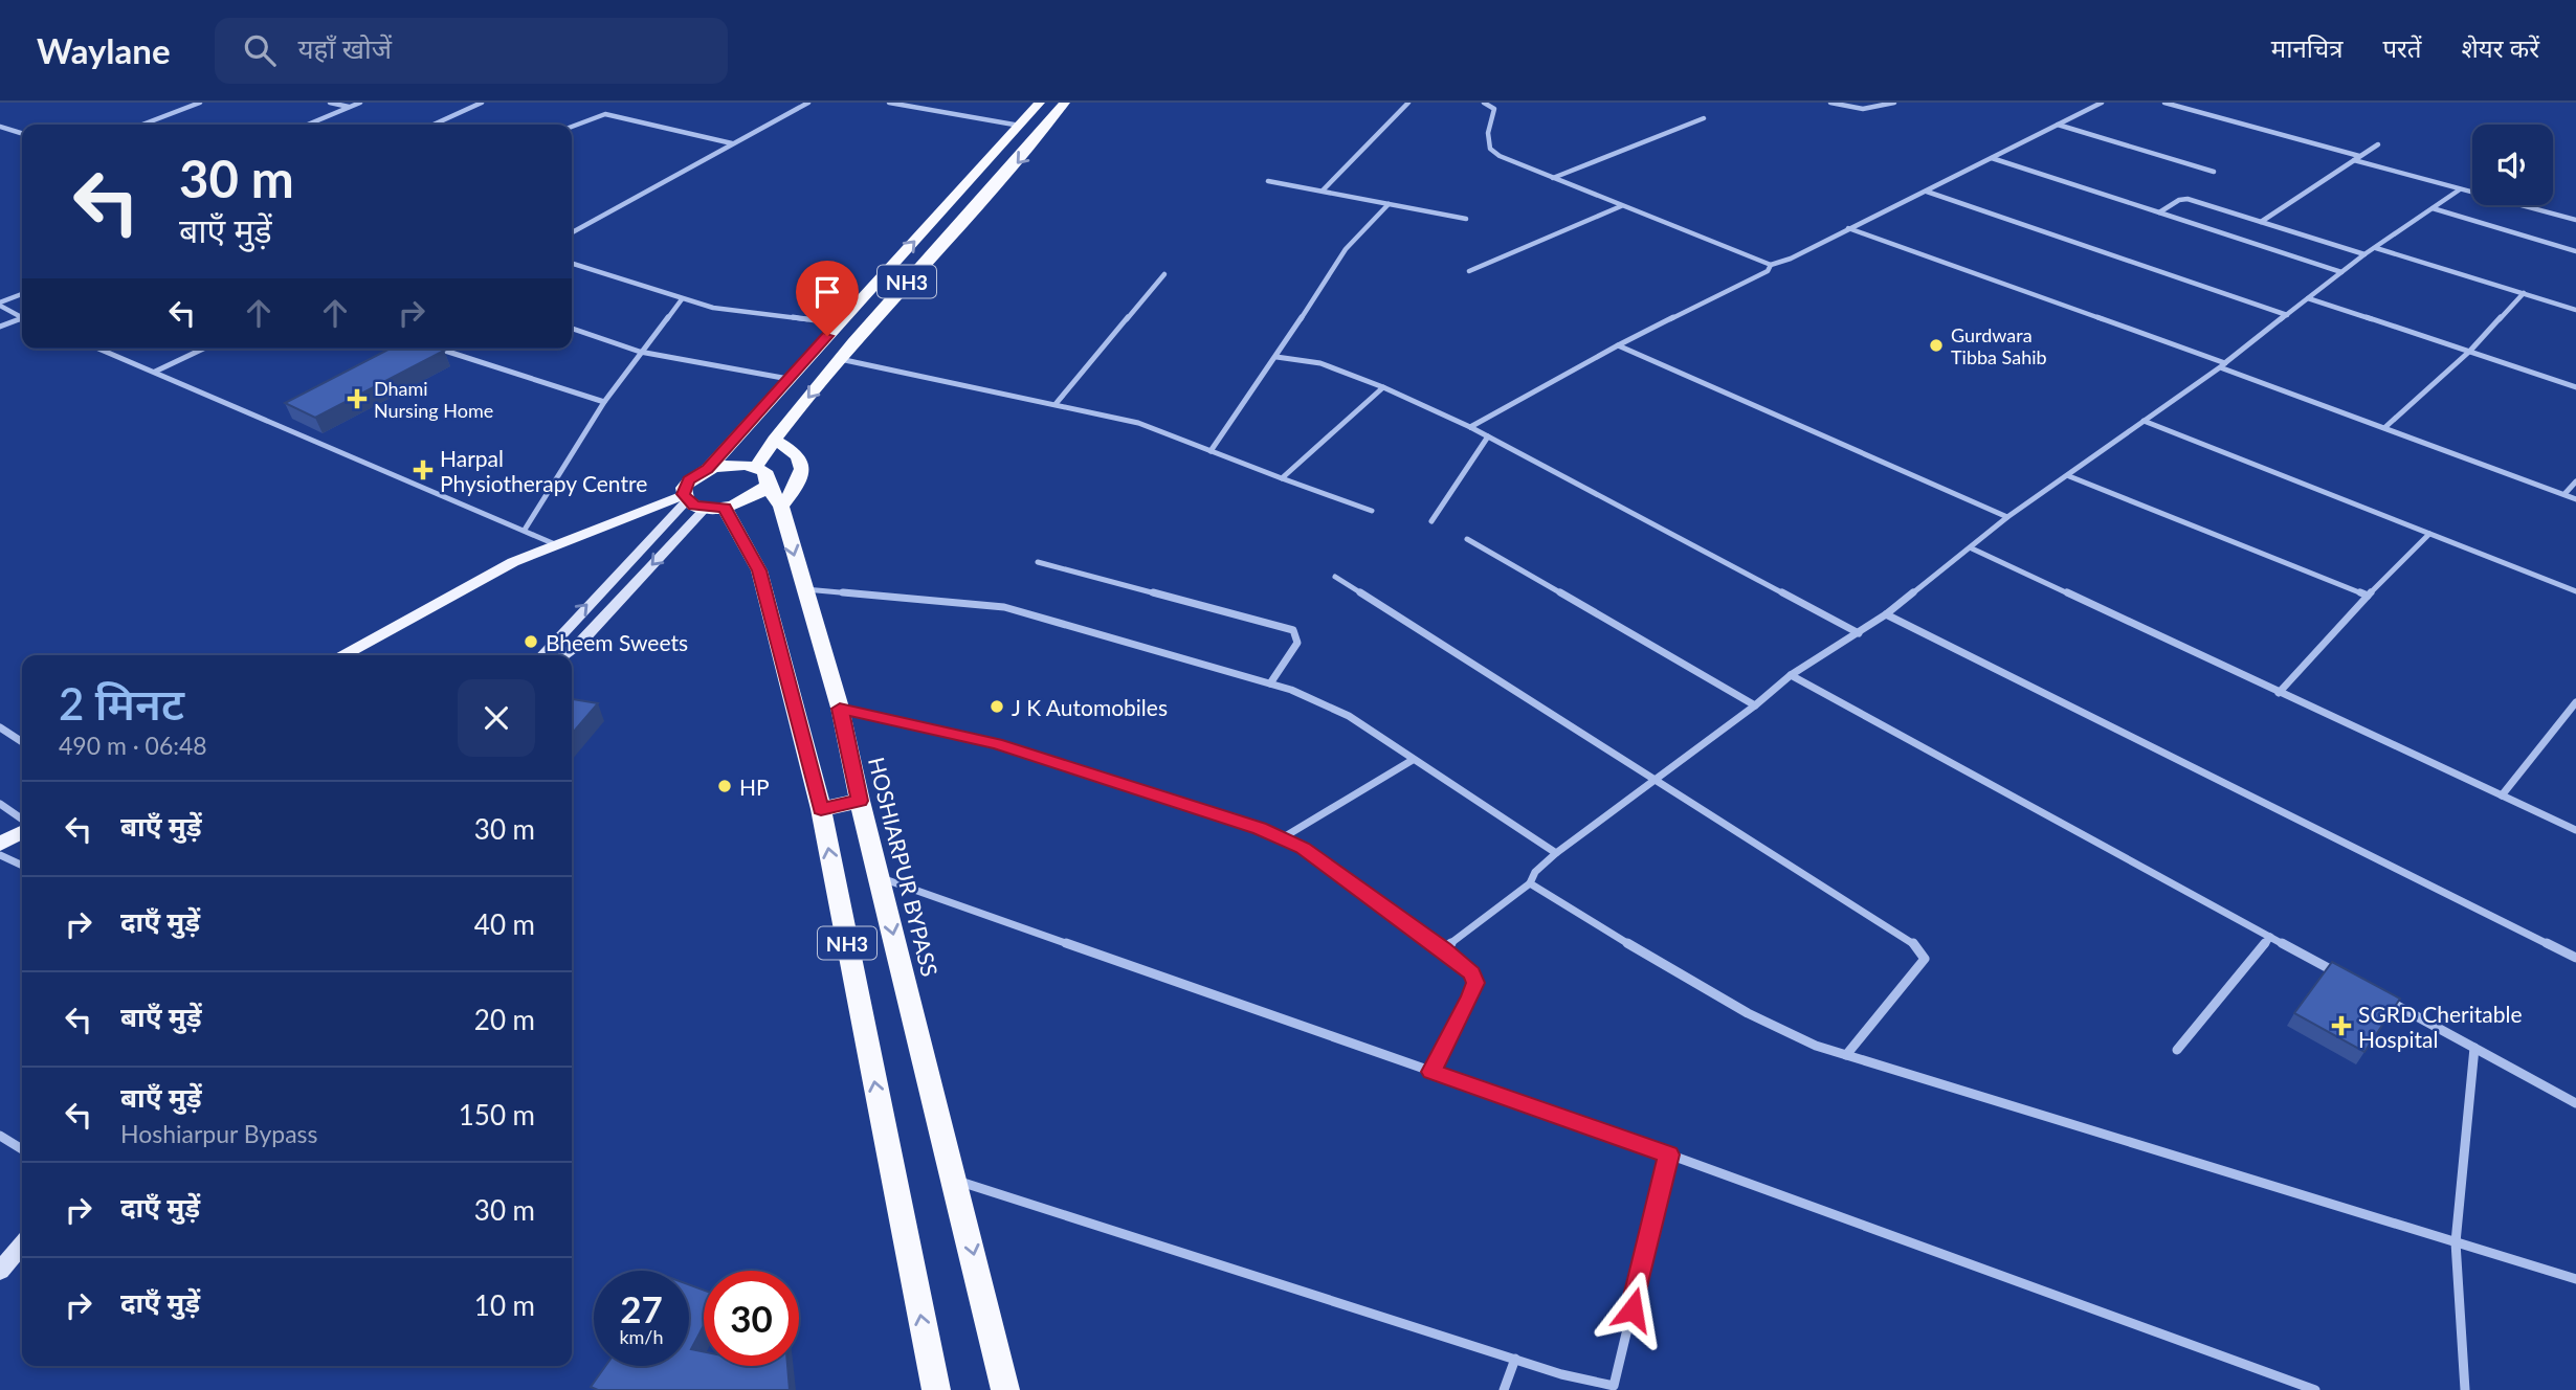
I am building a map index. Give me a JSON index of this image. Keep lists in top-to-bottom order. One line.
{"streets":{"highway":["NH3","HOSHIARPUR BYPASS"]},"crossings":[["NH3","HOSHIARPUR BYPASS"]],"places":{"other":["Gurdwara Tibba Sahib","Bheem Sweets","J K Automobiles","HP"],"health":["Dhami Nursing Home","Harpal Physiotherapy Centre","SGRD Cheritable Hospital"]},"page":{"header":"Waylane","search":"यहाँ खोजें","nav":["मानचित्र","परतें","शेयर करें"],"turn":["30 m","बाएँ मुड़ें"],"heading":["2 मिनट","490 m · 06:48"],"list":[{"name":"बाएँ मुड़ें","value":"30 m"},{"name":"दाएँ मुड़ें","value":"40 m"},{"name":"बाएँ मुड़ें","value":"20 m"},{"name":"बाएँ मुड़ें","note":"Hoshiarpur Bypass","value":"150 m"},{"name":"दाएँ मुड़ें","value":"30 m"},{"name":"दाएँ मुड़ें","value":"10 m"}],"speed":"27 km/h","limit":"30"}}
